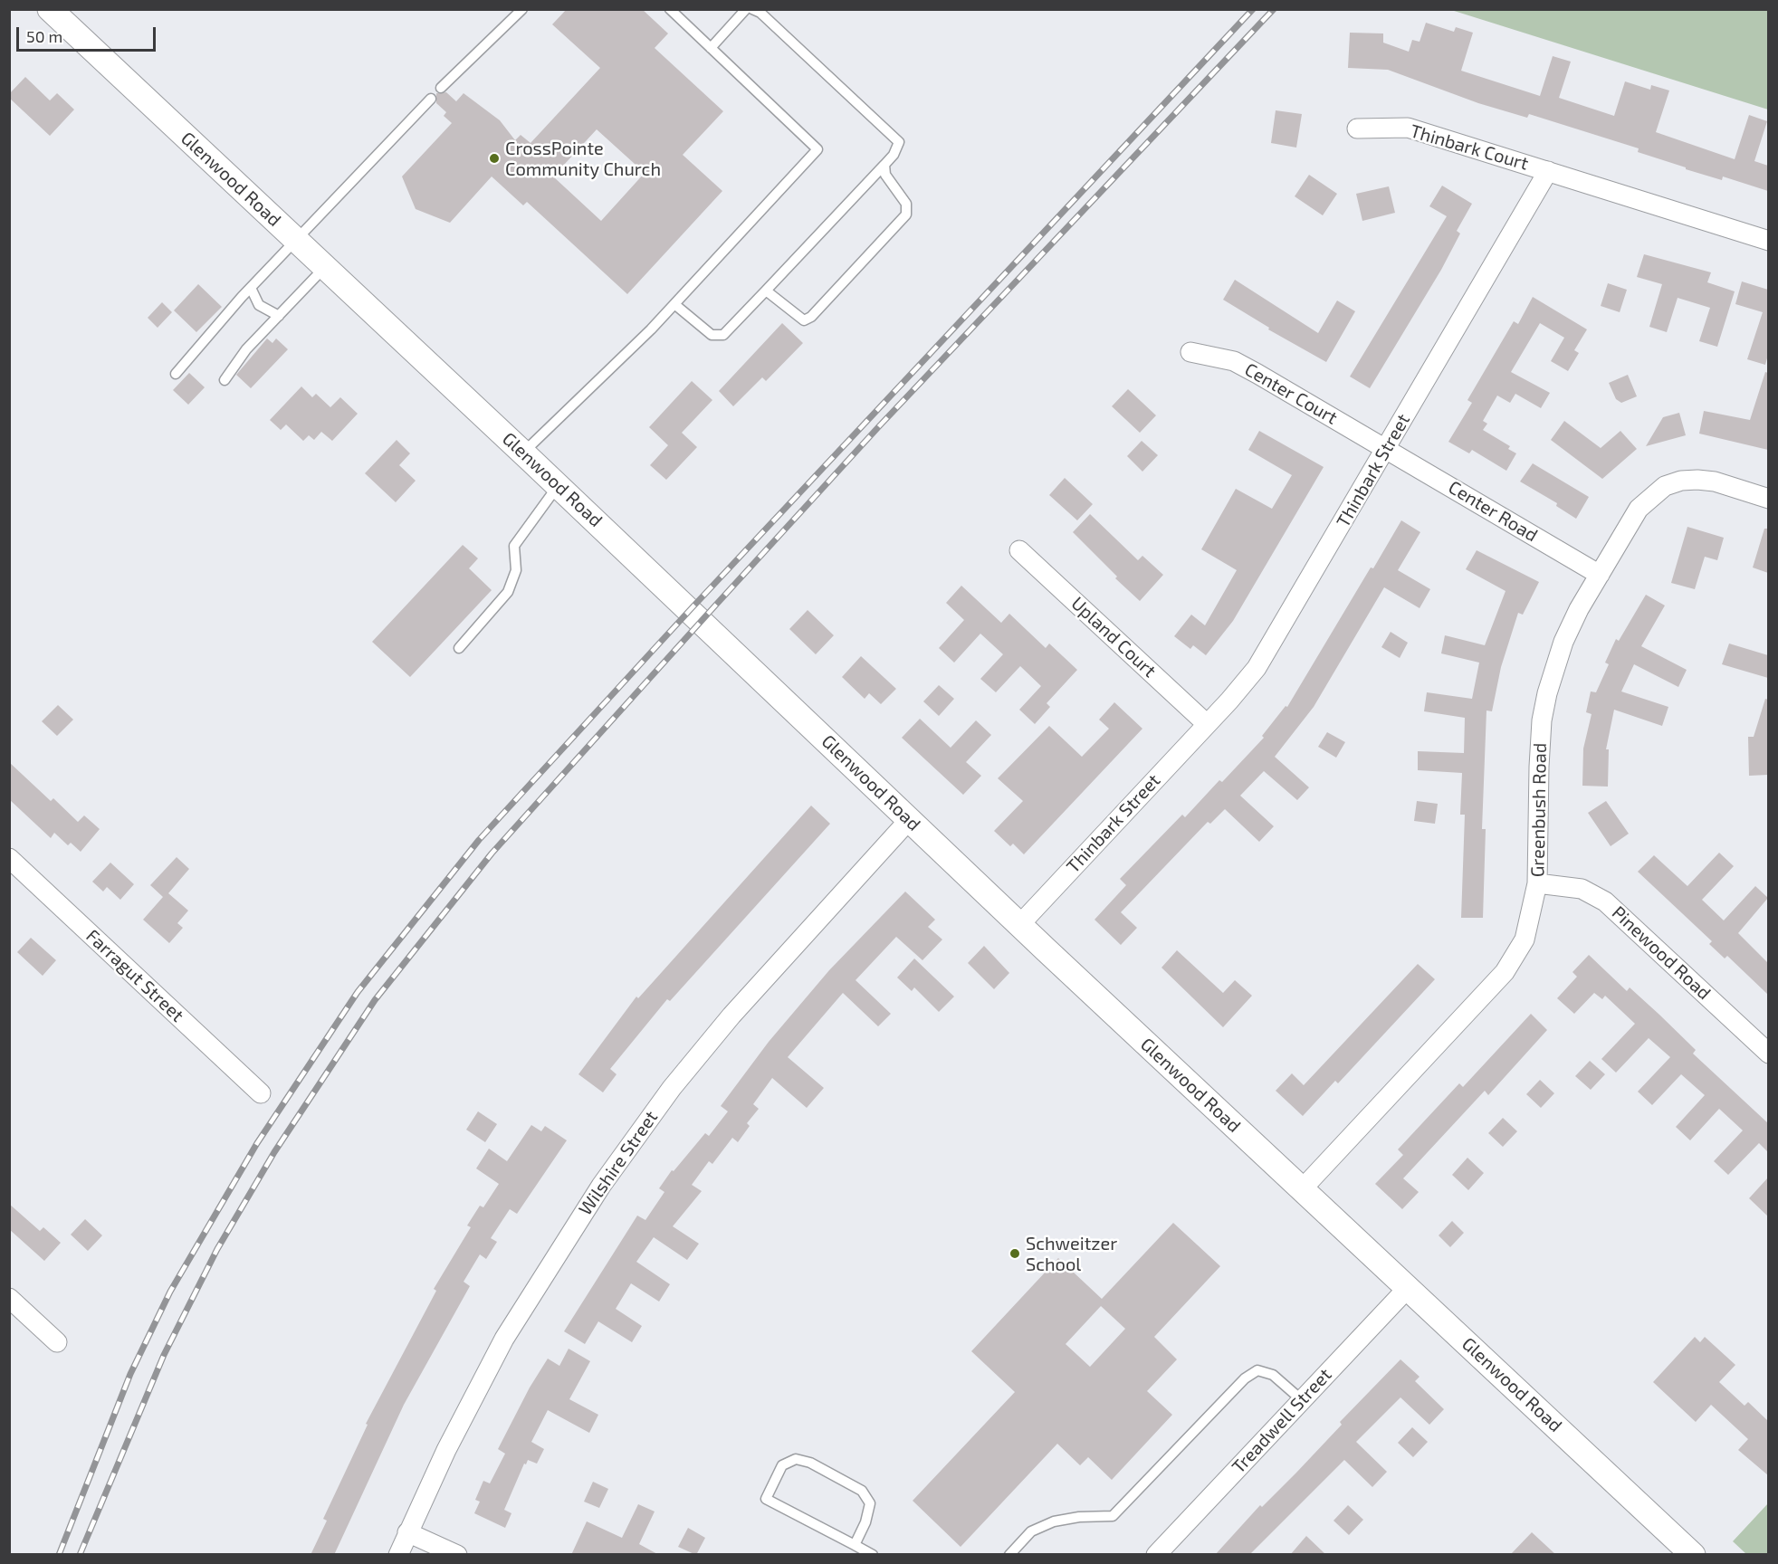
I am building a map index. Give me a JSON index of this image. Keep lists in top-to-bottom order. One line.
{"streets":{"street":["Thinbark Court","Glenwood Road","Center Court","Thinbark Street","Center Road","Upland Court","Greenbush Road","Pinewood Road","Farragut Street","Wilshire Street","Treadwell Street"]},"crossings":[["Thinbark Court","Thinbark Street"],["Glenwood Road","Thinbark Street"],["Glenwood Road","Greenbush Road"],["Glenwood Road","Wilshire Street"],["Glenwood Road","Treadwell Street"],["Center Court","Thinbark Street"],["Center Court","Center Road"],["Thinbark Street","Center Road"],["Thinbark Street","Upland Court"],["Center Road","Greenbush Road"],["Greenbush Road","Pinewood Road"]],"places":["CrossPointe Community Church","Schweitzer School"],"scale_bar":"50 m"}
